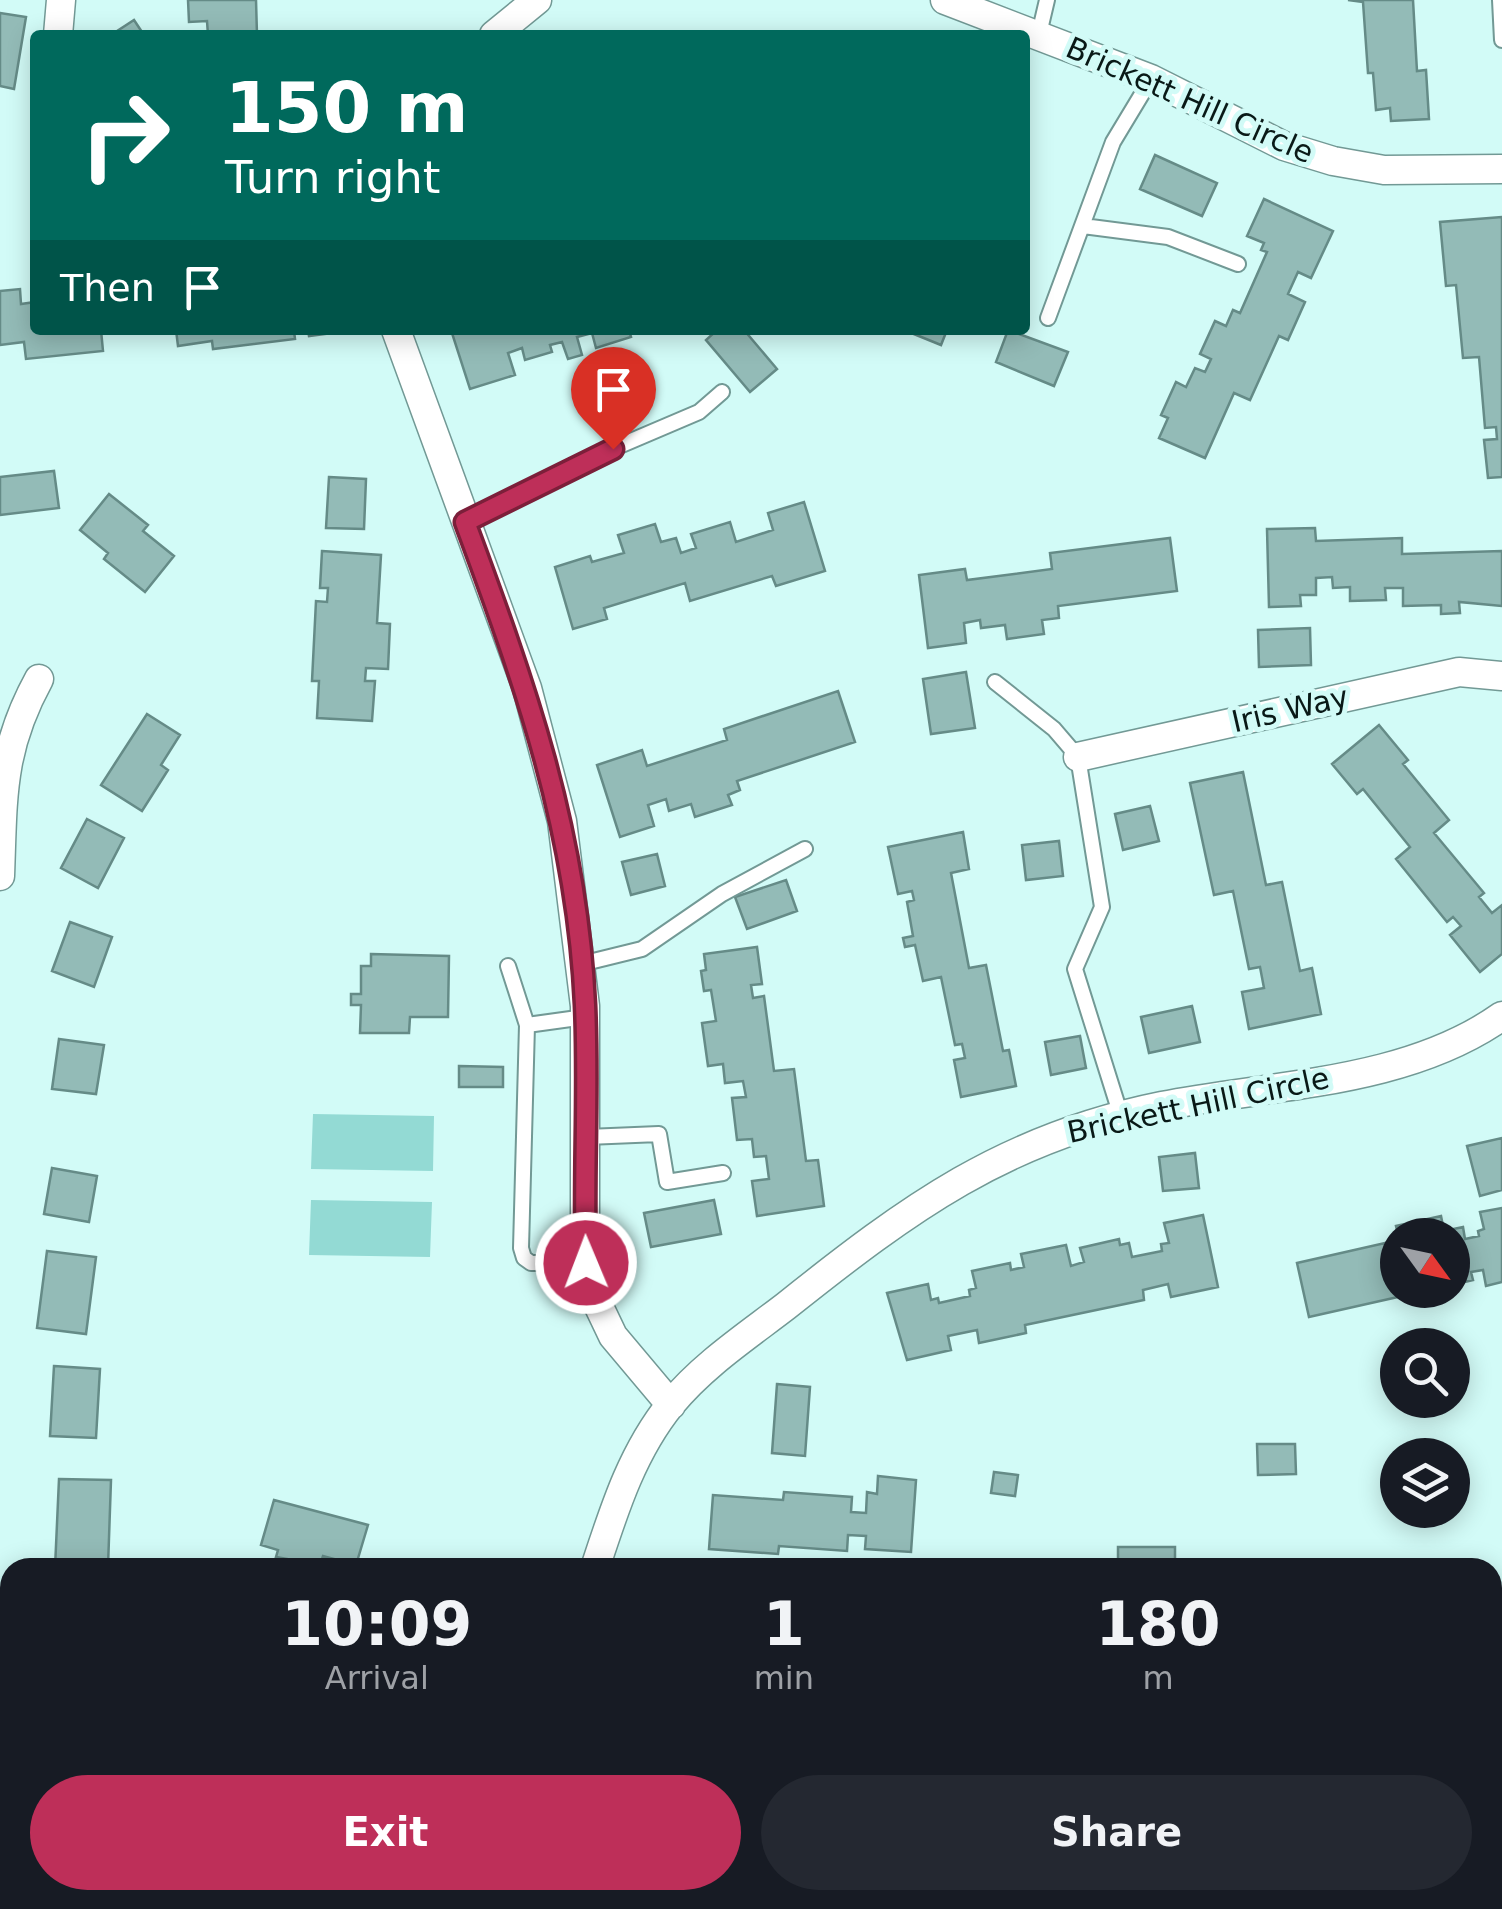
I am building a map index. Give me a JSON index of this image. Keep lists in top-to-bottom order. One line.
{"streets":{"street":["Brickett Hill Circle","Iris Way"]},"north":"bottom right","page":{"turn":["150 m","Turn right"],"then":"Then","eta":["10:09","Arrival","1","min","180","m"],"buttons":["Exit","Share"]}}
